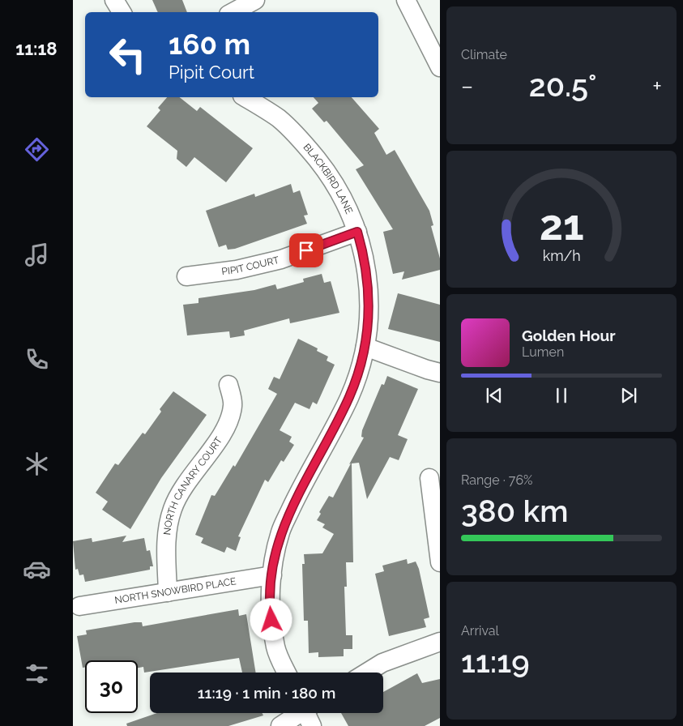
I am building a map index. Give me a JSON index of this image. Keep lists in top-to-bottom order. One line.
{"streets":{"street":["BLACKBIRD LANE","PIPIT COURT","NORTH CANARY COURT","NORTH SNOWBIRD PLACE"]},"crossings":[["BLACKBIRD LANE","PIPIT COURT"],["BLACKBIRD LANE","NORTH SNOWBIRD PLACE"],["NORTH CANARY COURT","NORTH SNOWBIRD PLACE"]],"page":{"tabs":"11:18","tile":["Climate",["Range · 76%","380 km"],["Arrival","11:19"]],"turn":["160 m","Pipit Court"],"heat":["−","20.5°","+"],"song":["Golden Hour","Lumen"],"limit":"30","trip":"11:19 · 1 min · 180 m","gauge":["21","km/h"]}}
